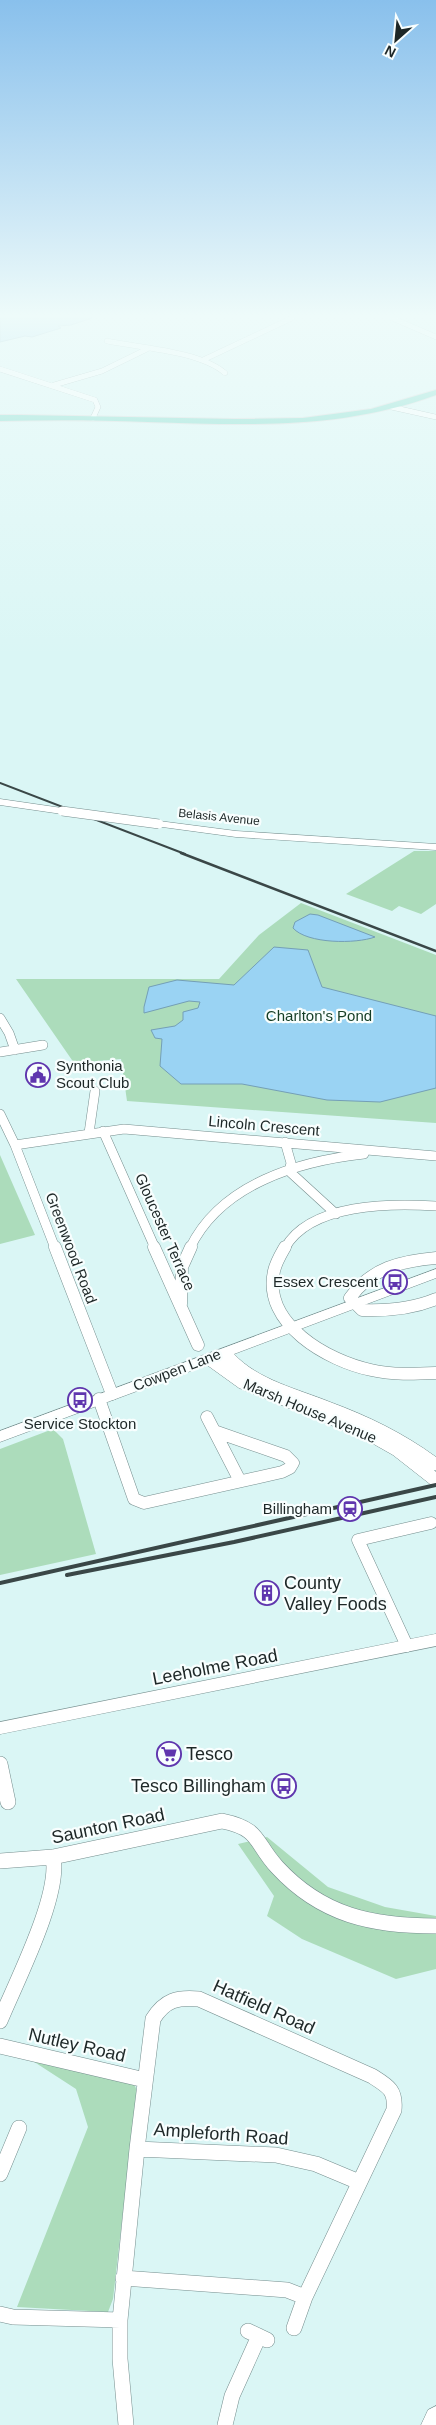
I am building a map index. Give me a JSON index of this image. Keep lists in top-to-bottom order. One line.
{"streets":{"street":["Belasis Avenue","Lincoln Crescent","Gloucester Terrace","Greenwood Road","Cowpen Lane","Marsh House Avenue","Leeholme Road","Saunton Road","Hatfield Road","Nutley Road","Ampleforth Road"]},"crossings":[["Lincoln Crescent","Gloucester Terrace"],["Lincoln Crescent","Greenwood Road"],["Greenwood Road","Cowpen Lane"],["Cowpen Lane","Marsh House Avenue"],["Hatfield Road","Nutley Road"],["Hatfield Road","Ampleforth Road"]],"parks":["Charlton's Pond"],"places":{"public building":["Synthonia Scout Club"],"bus stop":["Essex Crescent","Service Stockton","Tesco Billingham"],"station":["Billingham"],"building":["County Valley Foods"],"supermarket":["Tesco"]},"north":"bottom left"}
